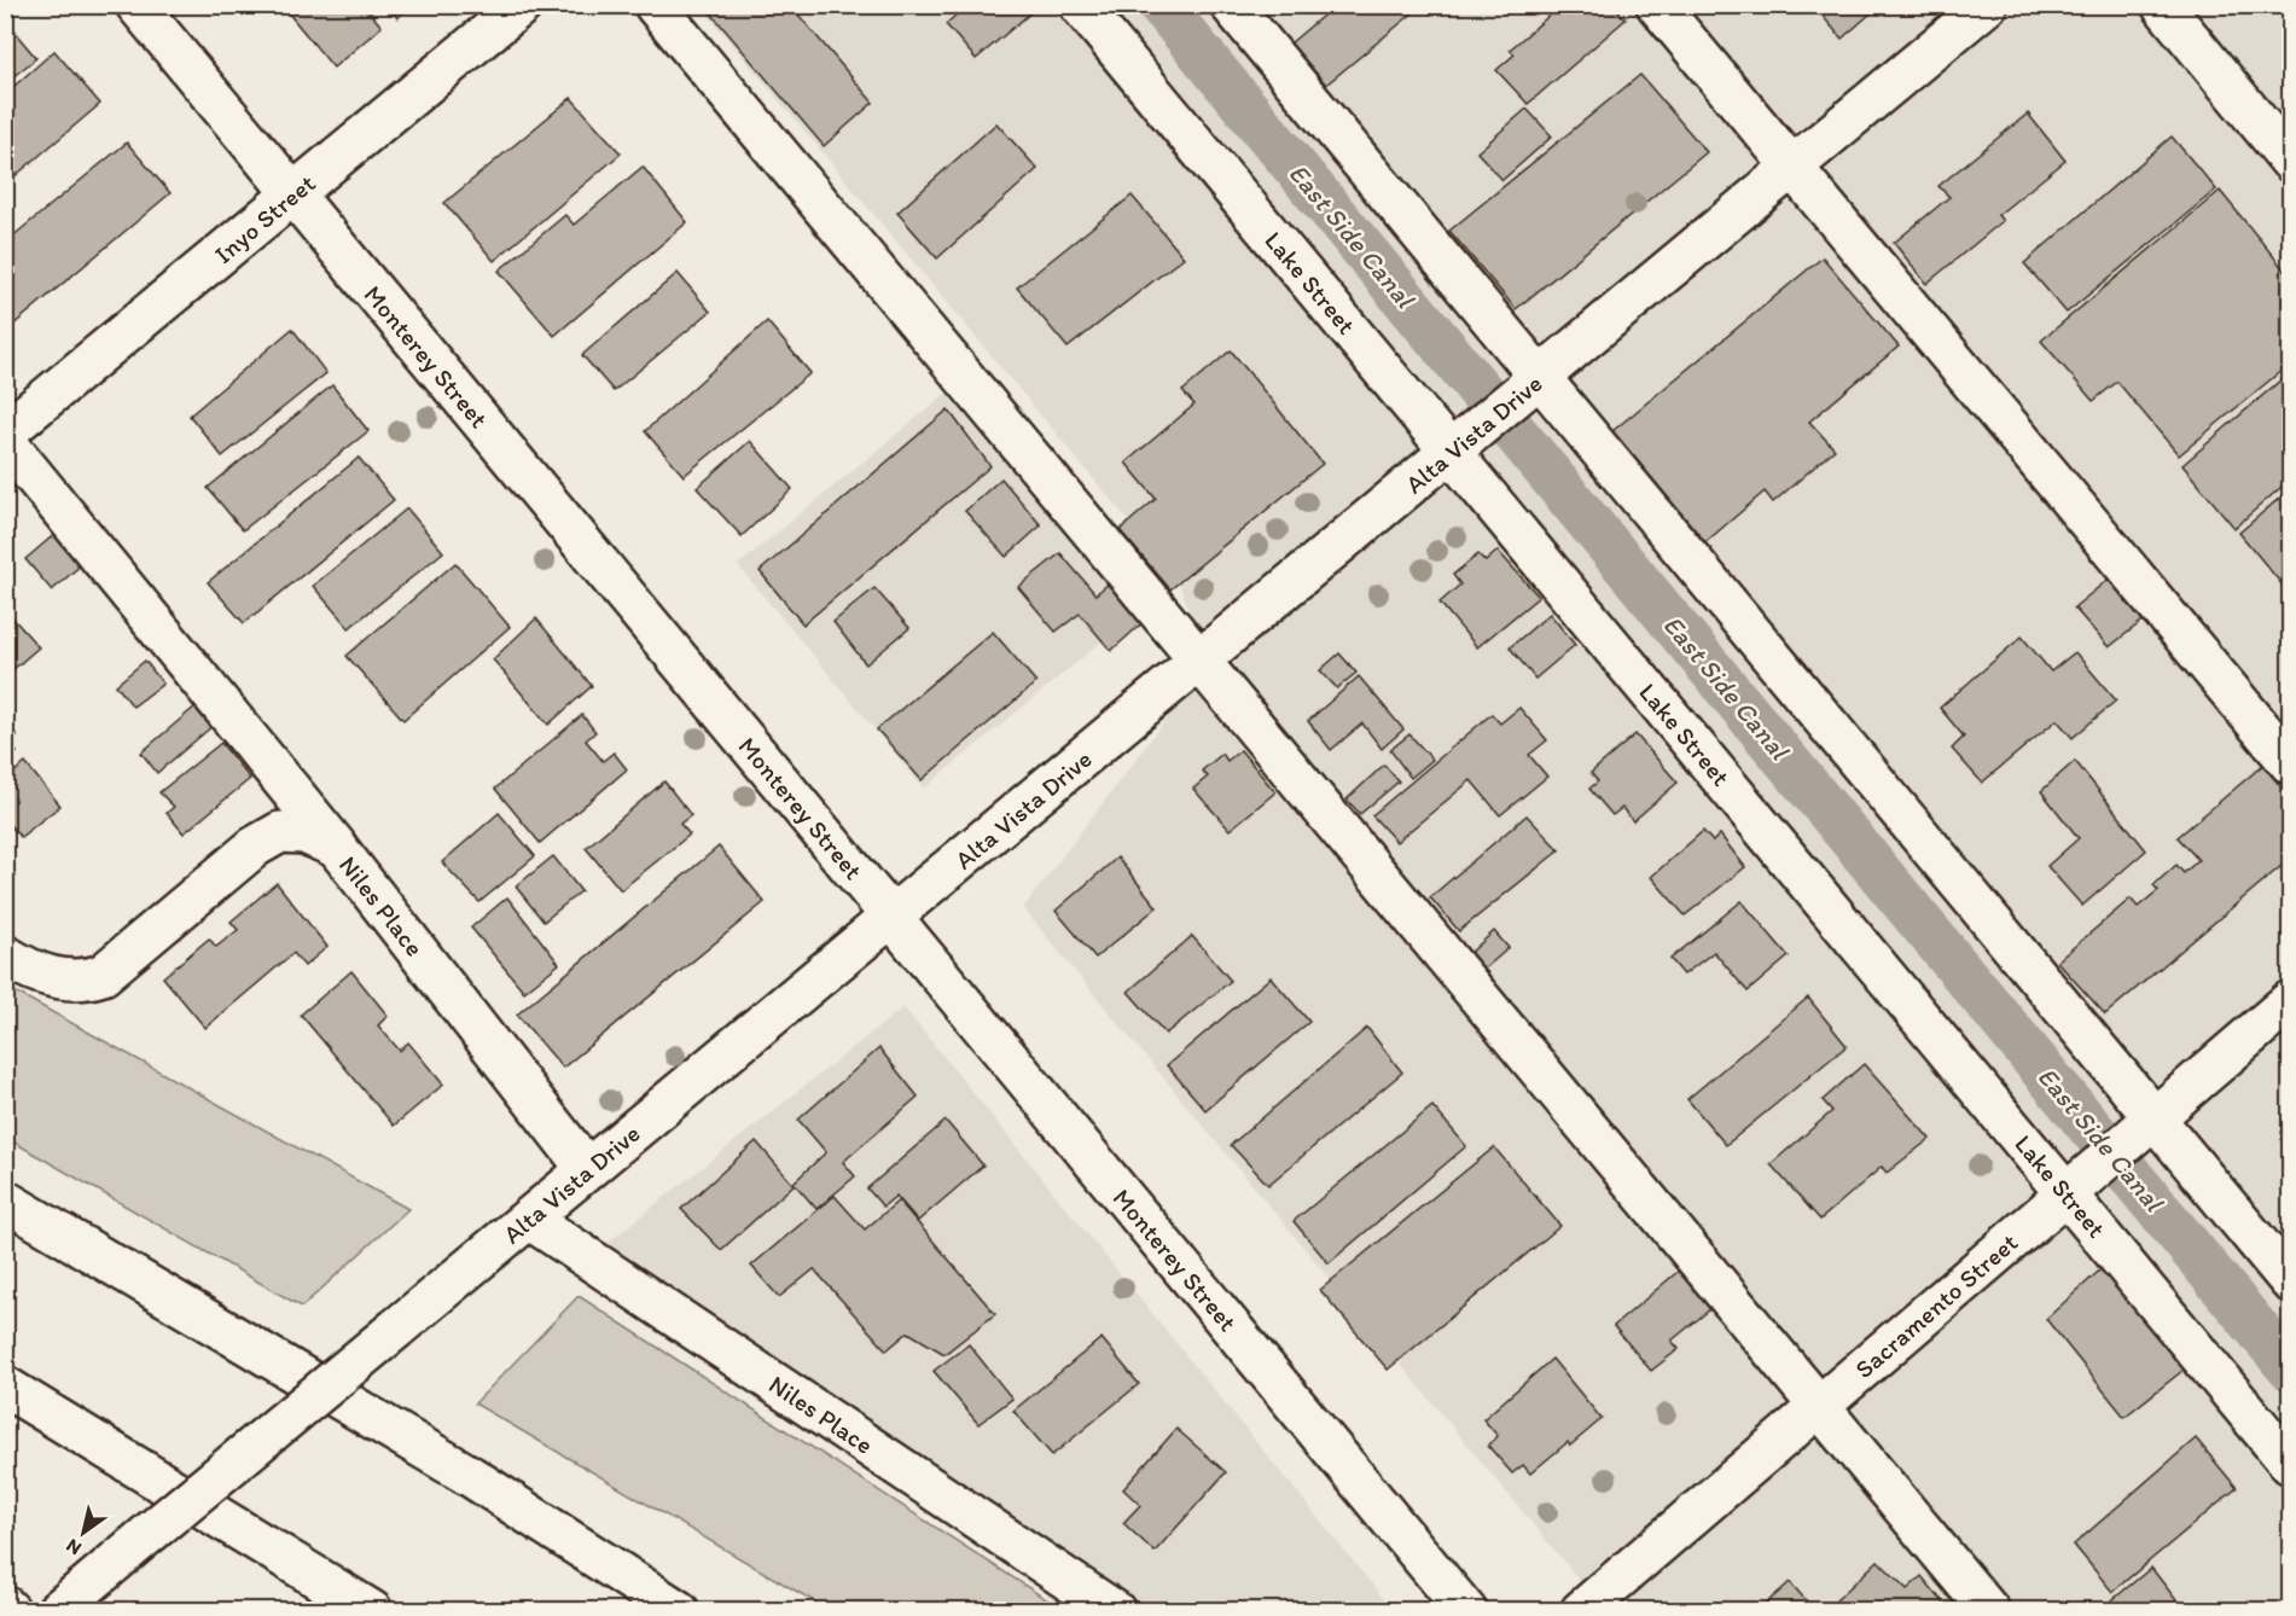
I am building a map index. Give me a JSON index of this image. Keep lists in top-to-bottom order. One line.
{"streets":{"main road":["Inyo Street","Lake Street","Monterey Street","Alta Vista Drive","Niles Place","Sacramento Street"]},"crossings":[["Inyo Street","Monterey Street"],["Lake Street","Alta Vista Drive"],["Lake Street","Sacramento Street"],["Monterey Street","Alta Vista Drive"],["Alta Vista Drive","Niles Place"]],"water":["East Side Canal"],"north":"bottom left"}
